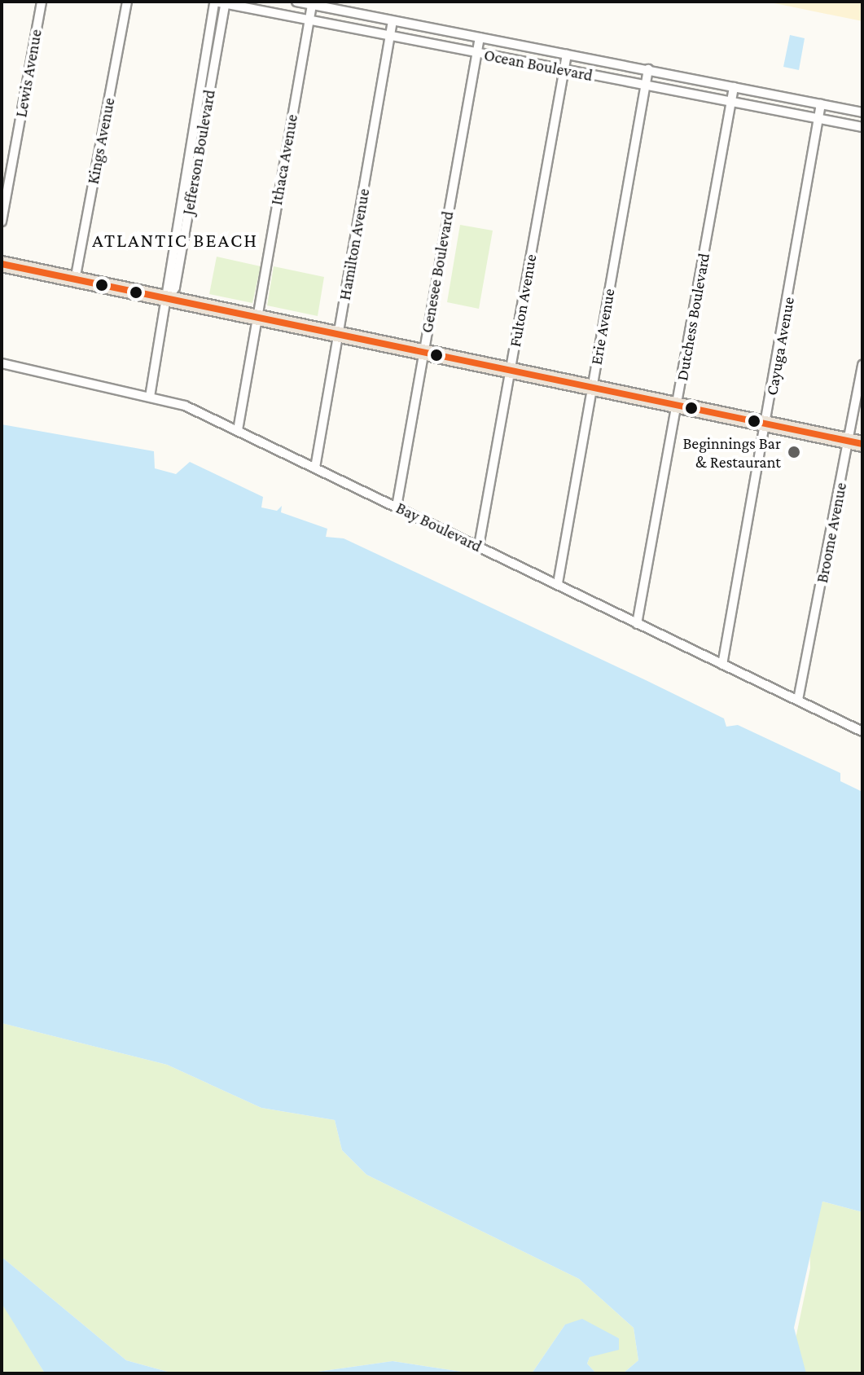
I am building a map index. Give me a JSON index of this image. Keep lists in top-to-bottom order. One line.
{"streets":{"street":["Ocean Boulevard","Lewis Avenue","Kings Avenue","Jefferson Boulevard","Ithaca Avenue","Hamilton Avenue","Genesee Boulevard","Fulton Avenue","Dutchess Boulevard","Erie Avenue","Cayuga Avenue","Bay Boulevard","Broome Avenue"]},"crossings":[["Ocean Boulevard","Jefferson Boulevard"],["Ocean Boulevard","Ithaca Avenue"],["Ocean Boulevard","Hamilton Avenue"],["Ocean Boulevard","Genesee Boulevard"],["Ocean Boulevard","Fulton Avenue"],["Ocean Boulevard","Dutchess Boulevard"],["Ocean Boulevard","Erie Avenue"],["Ocean Boulevard","Cayuga Avenue"],["Jefferson Boulevard","Bay Boulevard"],["Ithaca Avenue","Bay Boulevard"],["Hamilton Avenue","Bay Boulevard"],["Genesee Boulevard","Bay Boulevard"],["Fulton Avenue","Bay Boulevard"],["Dutchess Boulevard","Bay Boulevard"],["Erie Avenue","Bay Boulevard"],["Cayuga Avenue","Bay Boulevard"],["Bay Boulevard","Broome Avenue"]],"districts":["ATLANTIC BEACH"],"places":["Beginnings Bar & Restaurant"]}
